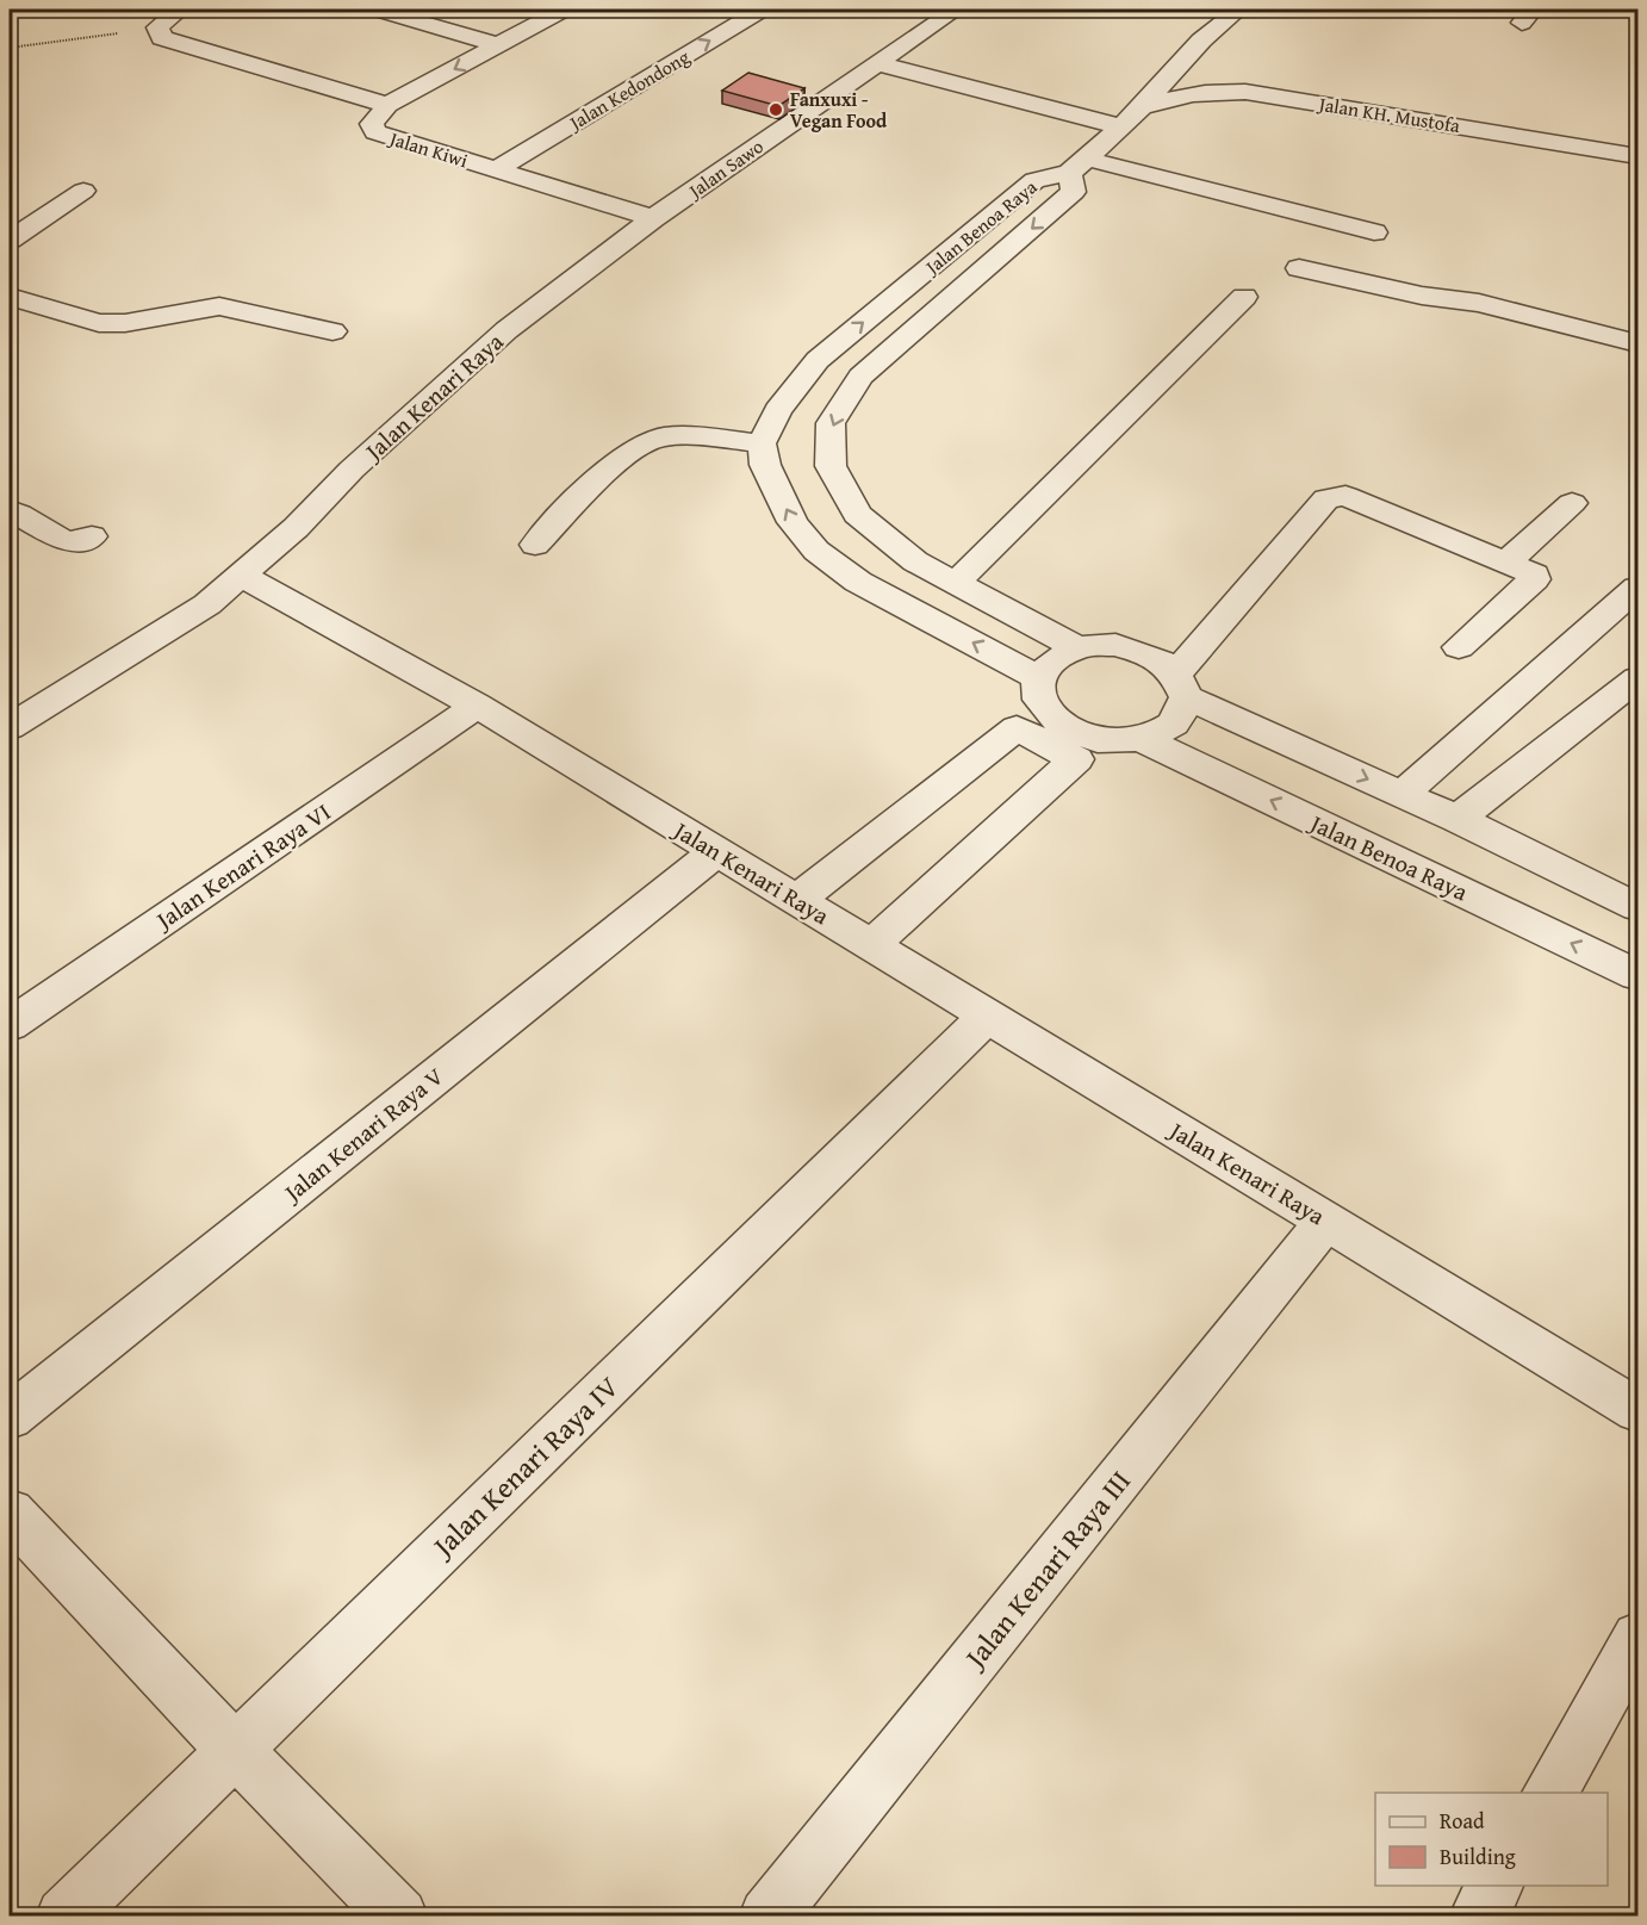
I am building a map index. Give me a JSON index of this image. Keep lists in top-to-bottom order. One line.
{"streets":{"street":["Jalan Kedondong","Jalan KH. Mustofa","Jalan Kiwi","Jalan Sawo","Jalan Benoa Raya","Jalan Kenari Raya","Jalan Kenari Raya VI","Jalan Kenari Raya V","Jalan Kenari Raya IV","Jalan Kenari Raya III"]},"crossings":[["Jalan Kedondong","Jalan Kiwi"],["Jalan Kiwi","Jalan Sawo"],["Jalan Sawo","Jalan Kenari Raya"],["Jalan Kenari Raya","Jalan Kenari Raya VI"],["Jalan Kenari Raya","Jalan Kenari Raya V"],["Jalan Kenari Raya","Jalan Kenari Raya IV"],["Jalan Kenari Raya","Jalan Kenari Raya III"]],"places":["Fanxuxi - Vegan Food"],"legend":["Road","Building"]}
